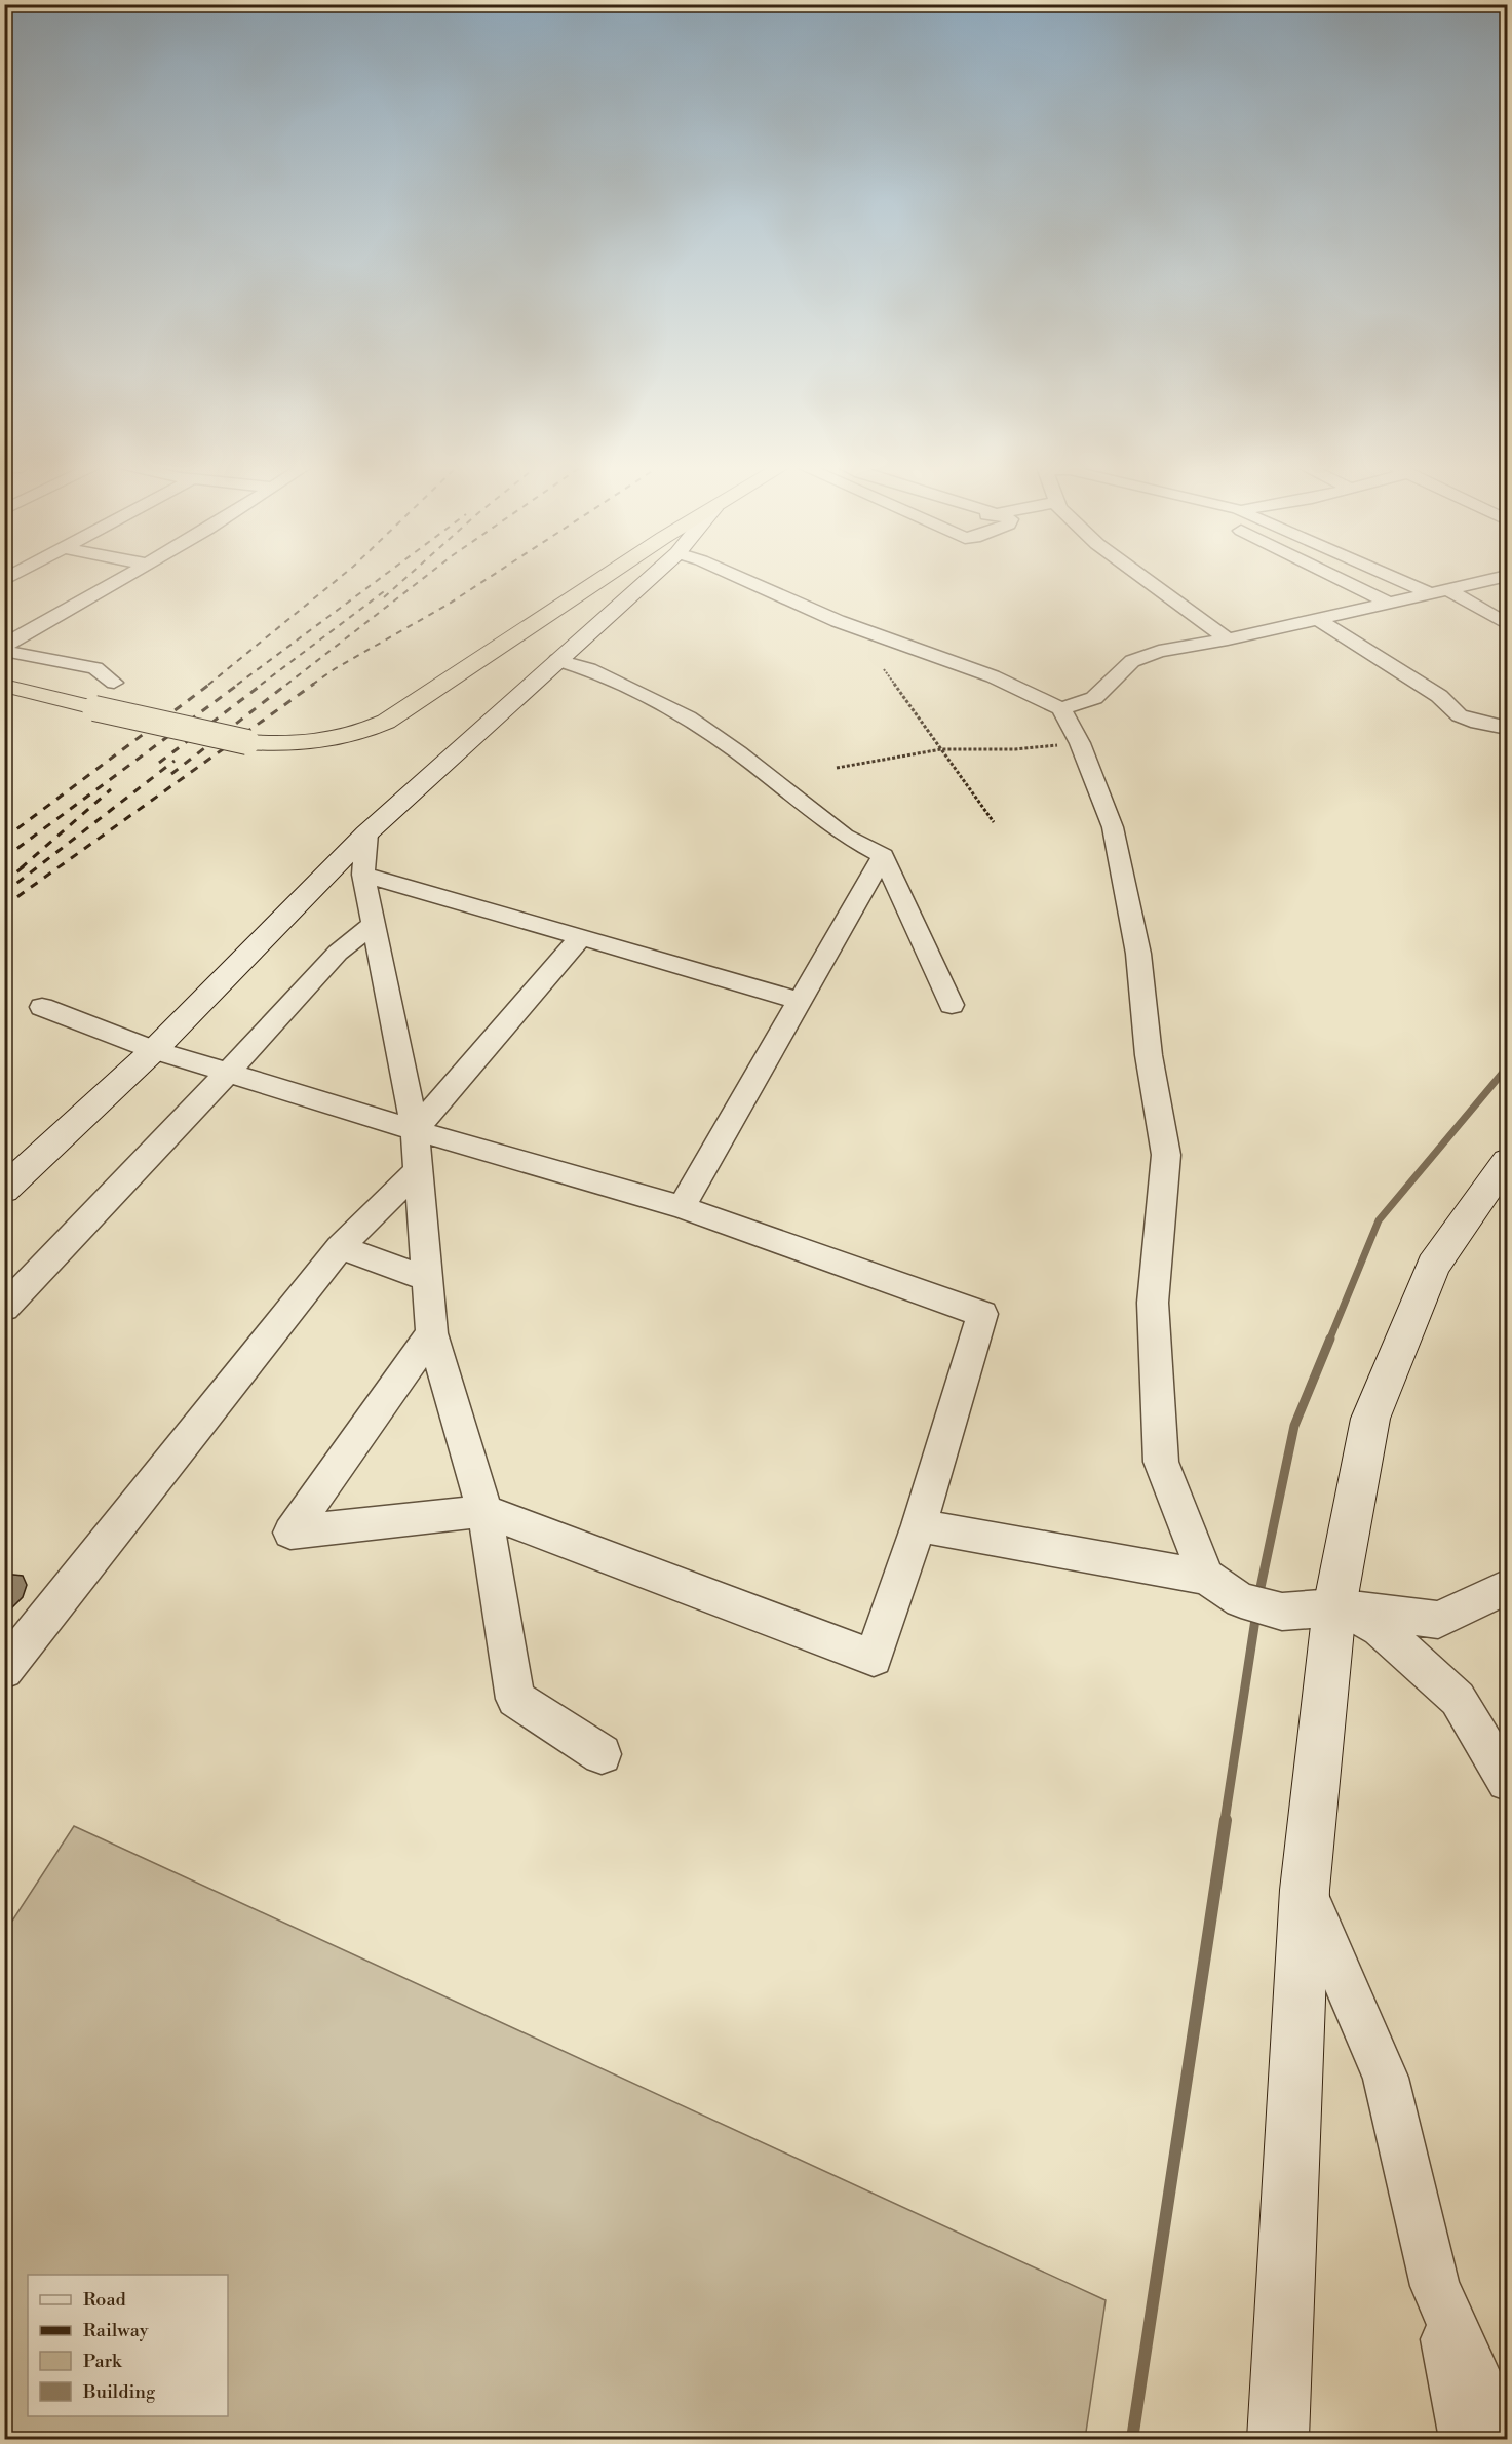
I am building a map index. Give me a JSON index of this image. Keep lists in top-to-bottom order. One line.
{"legend":["Road","Railway","Park","Building"]}
